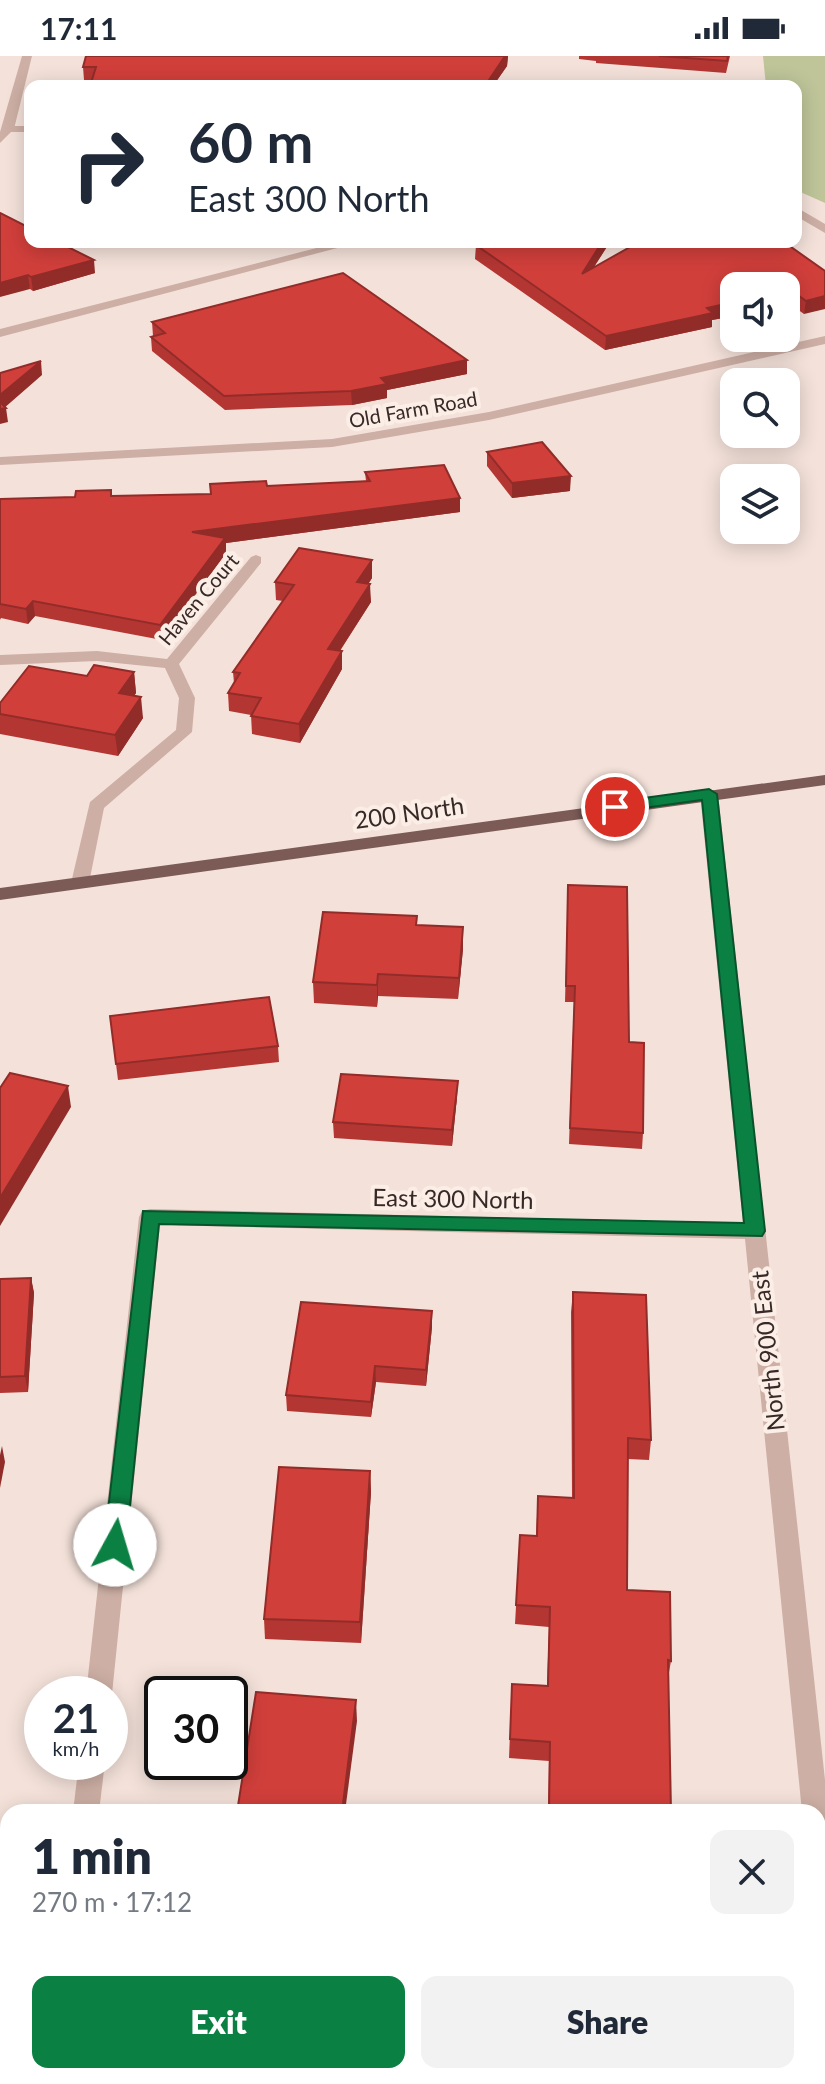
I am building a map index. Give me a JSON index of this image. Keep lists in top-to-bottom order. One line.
{"streets":{"main road":["200 North"],"street":["Old Farm Road","Haven Court","East 300 North","North 900 East"]},"crossings":[["200 North","North 900 East"],["East 300 North","North 900 East"]],"page":{"status":"17:11","turn":["60 m","East 300 North"],"speed":"21 km/h","limit":"30","heading":["1 min","270 m · 17:12"],"buttons":["Exit","Share"]}}
